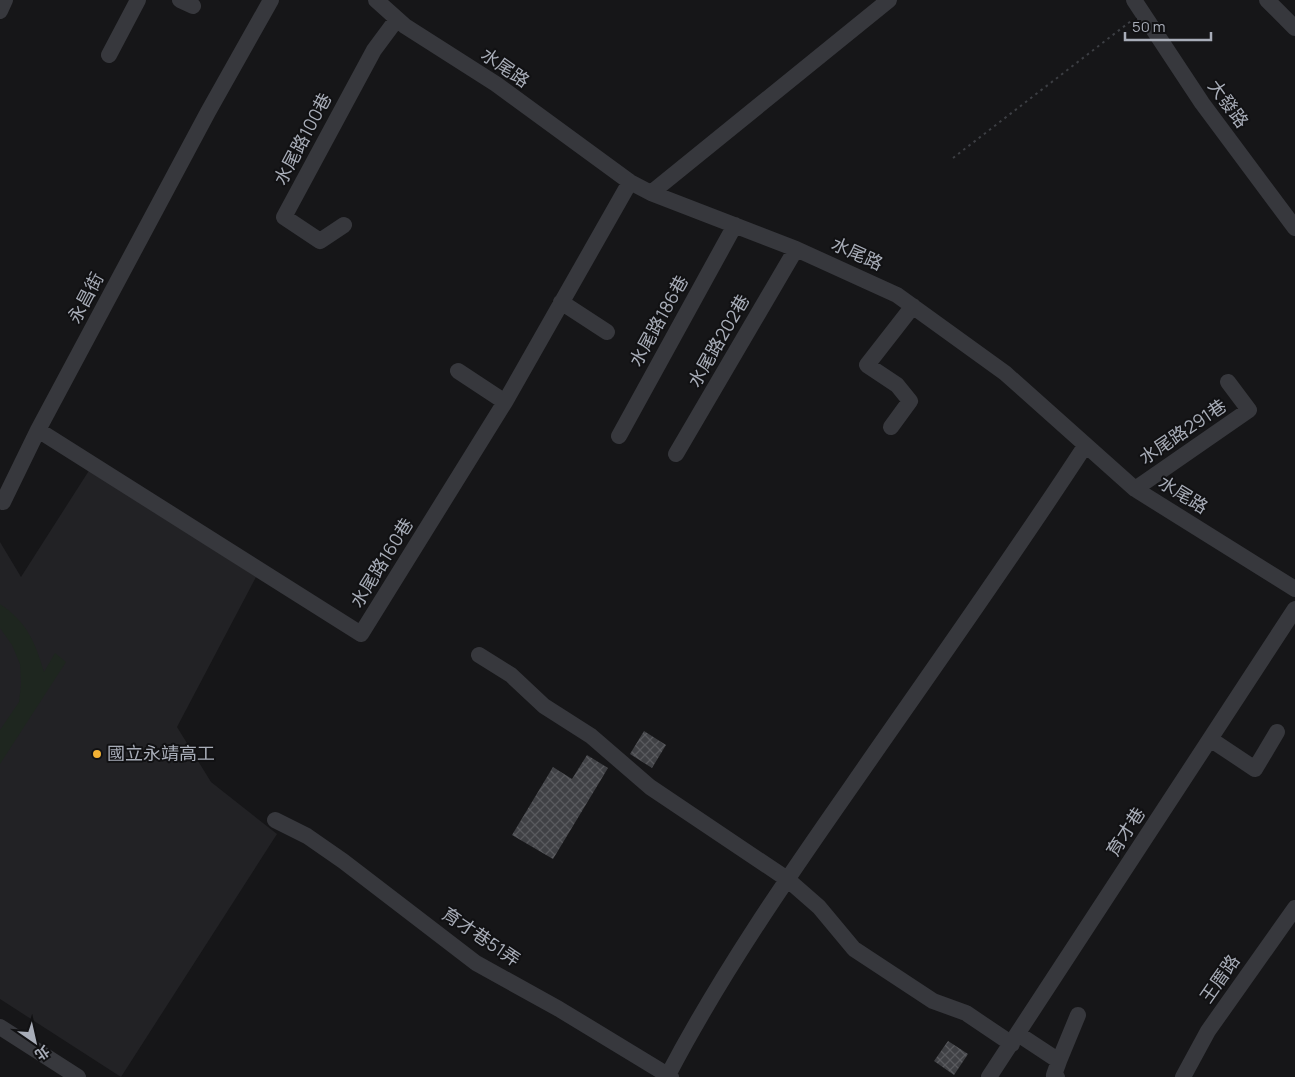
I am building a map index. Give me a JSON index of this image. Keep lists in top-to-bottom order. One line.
{"streets":{"street":["水尾路","大發路","水尾路100巷","永昌街","水尾路186巷","水尾路202巷","水尾路291巷","水尾路160巷","育才巷","育才巷51弄","王厝路"]},"crossings":[["水尾路","水尾路100巷"],["水尾路","水尾路186巷"],["水尾路","水尾路202巷"],["水尾路","水尾路291巷"],["水尾路","水尾路160巷"],["永昌街","水尾路160巷"]],"places":["國立永靖高工"],"scale_bar":"50 m","north":"bottom right"}
